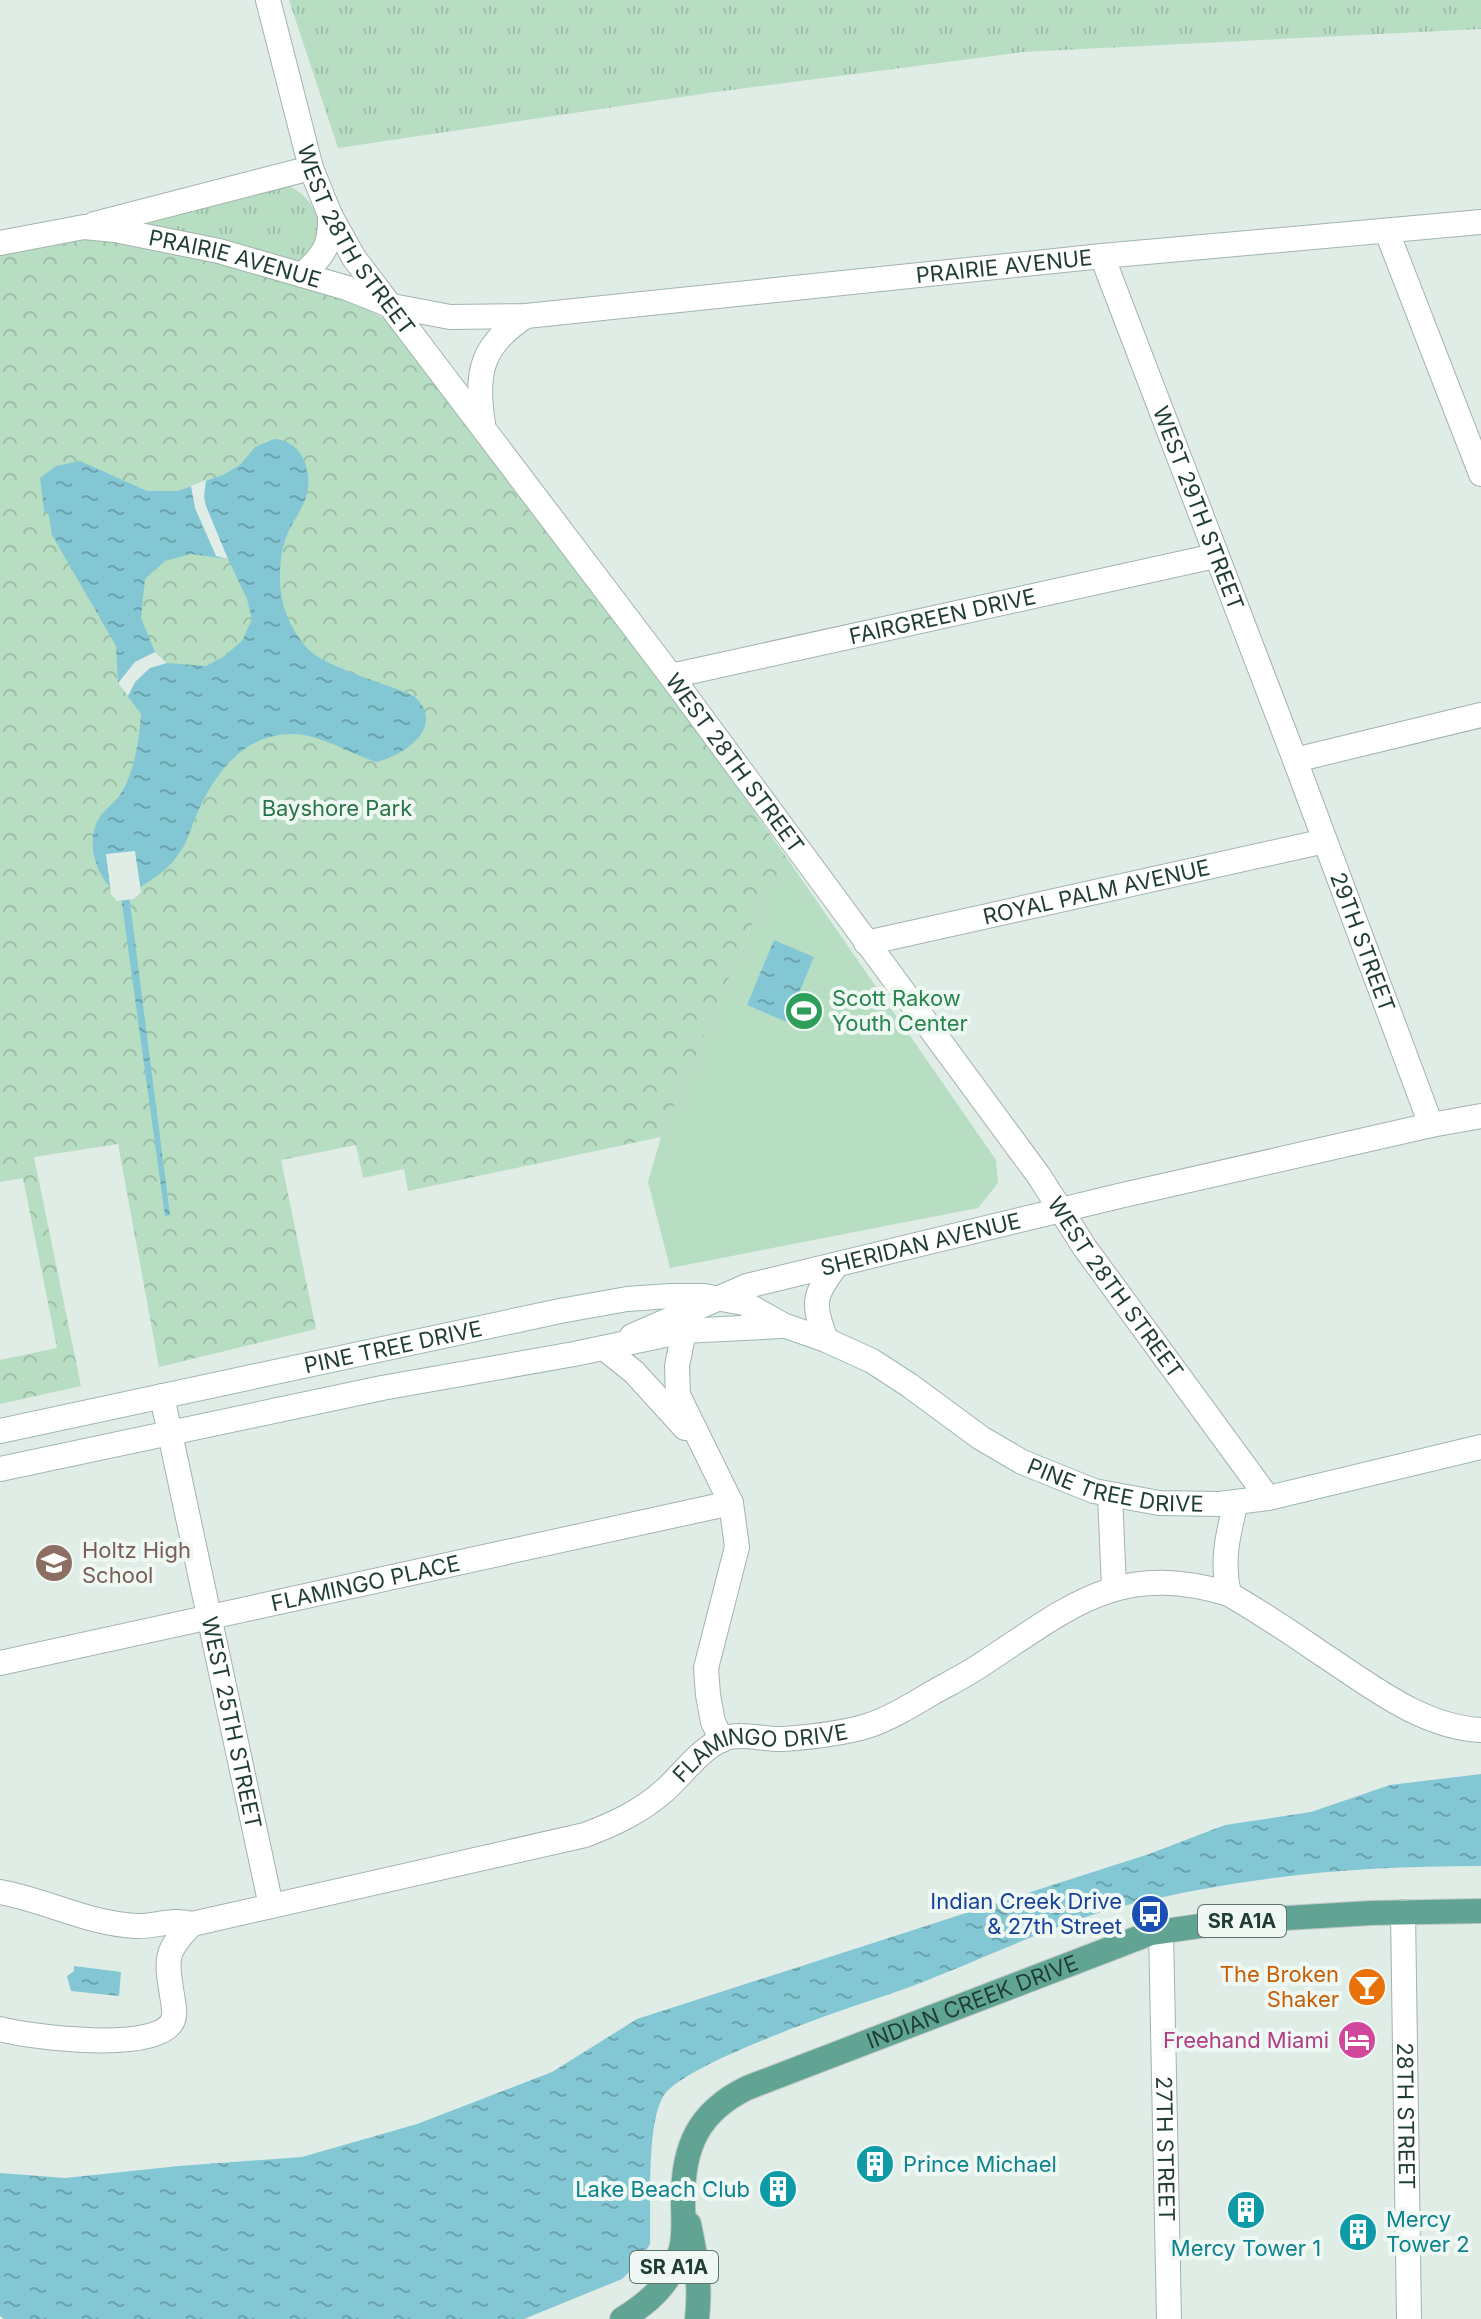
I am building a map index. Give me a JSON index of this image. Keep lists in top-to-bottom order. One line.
{"streets":{"main road":["SR A1A","INDIAN CREEK DRIVE"],"street":["WEST 28TH STREET","PRAIRIE AVENUE","WEST 29TH STREET","FAIRGREEN DRIVE","ROYAL PALM AVENUE","29TH STREET","SHERIDAN AVENUE","PINE TREE DRIVE","FLAMINGO PLACE","WEST 25TH STREET","FLAMINGO DRIVE","28TH STREET","27TH STREET"]},"crossings":[["WEST 28TH STREET","PRAIRIE AVENUE"],["WEST 28TH STREET","FAIRGREEN DRIVE"],["WEST 28TH STREET","ROYAL PALM AVENUE"],["WEST 28TH STREET","SHERIDAN AVENUE"],["WEST 28TH STREET","PINE TREE DRIVE"],["PRAIRIE AVENUE","WEST 29TH STREET"],["WEST 29TH STREET","FAIRGREEN DRIVE"],["WEST 29TH STREET","29TH STREET"],["ROYAL PALM AVENUE","29TH STREET"],["29TH STREET","SHERIDAN AVENUE"],["SHERIDAN AVENUE","PINE TREE DRIVE"],["PINE TREE DRIVE","WEST 25TH STREET"],["FLAMINGO PLACE","WEST 25TH STREET"],["WEST 25TH STREET","FLAMINGO DRIVE"],["INDIAN CREEK DRIVE","28TH STREET"],["INDIAN CREEK DRIVE","27TH STREET"]],"parks":["Bayshore Park"],"places":{"sports":["Scott Rakow Youth Center"],"school or university":["Holtz High School"],"bus stop":["Indian Creek Drive & 27th Street"],"bar":["The Broken Shaker"],"hotel":["Freehand Miami"],"building":["Prince Michael","Lake Beach Club","Mercy Tower 1","Mercy Tower 2"]}}
